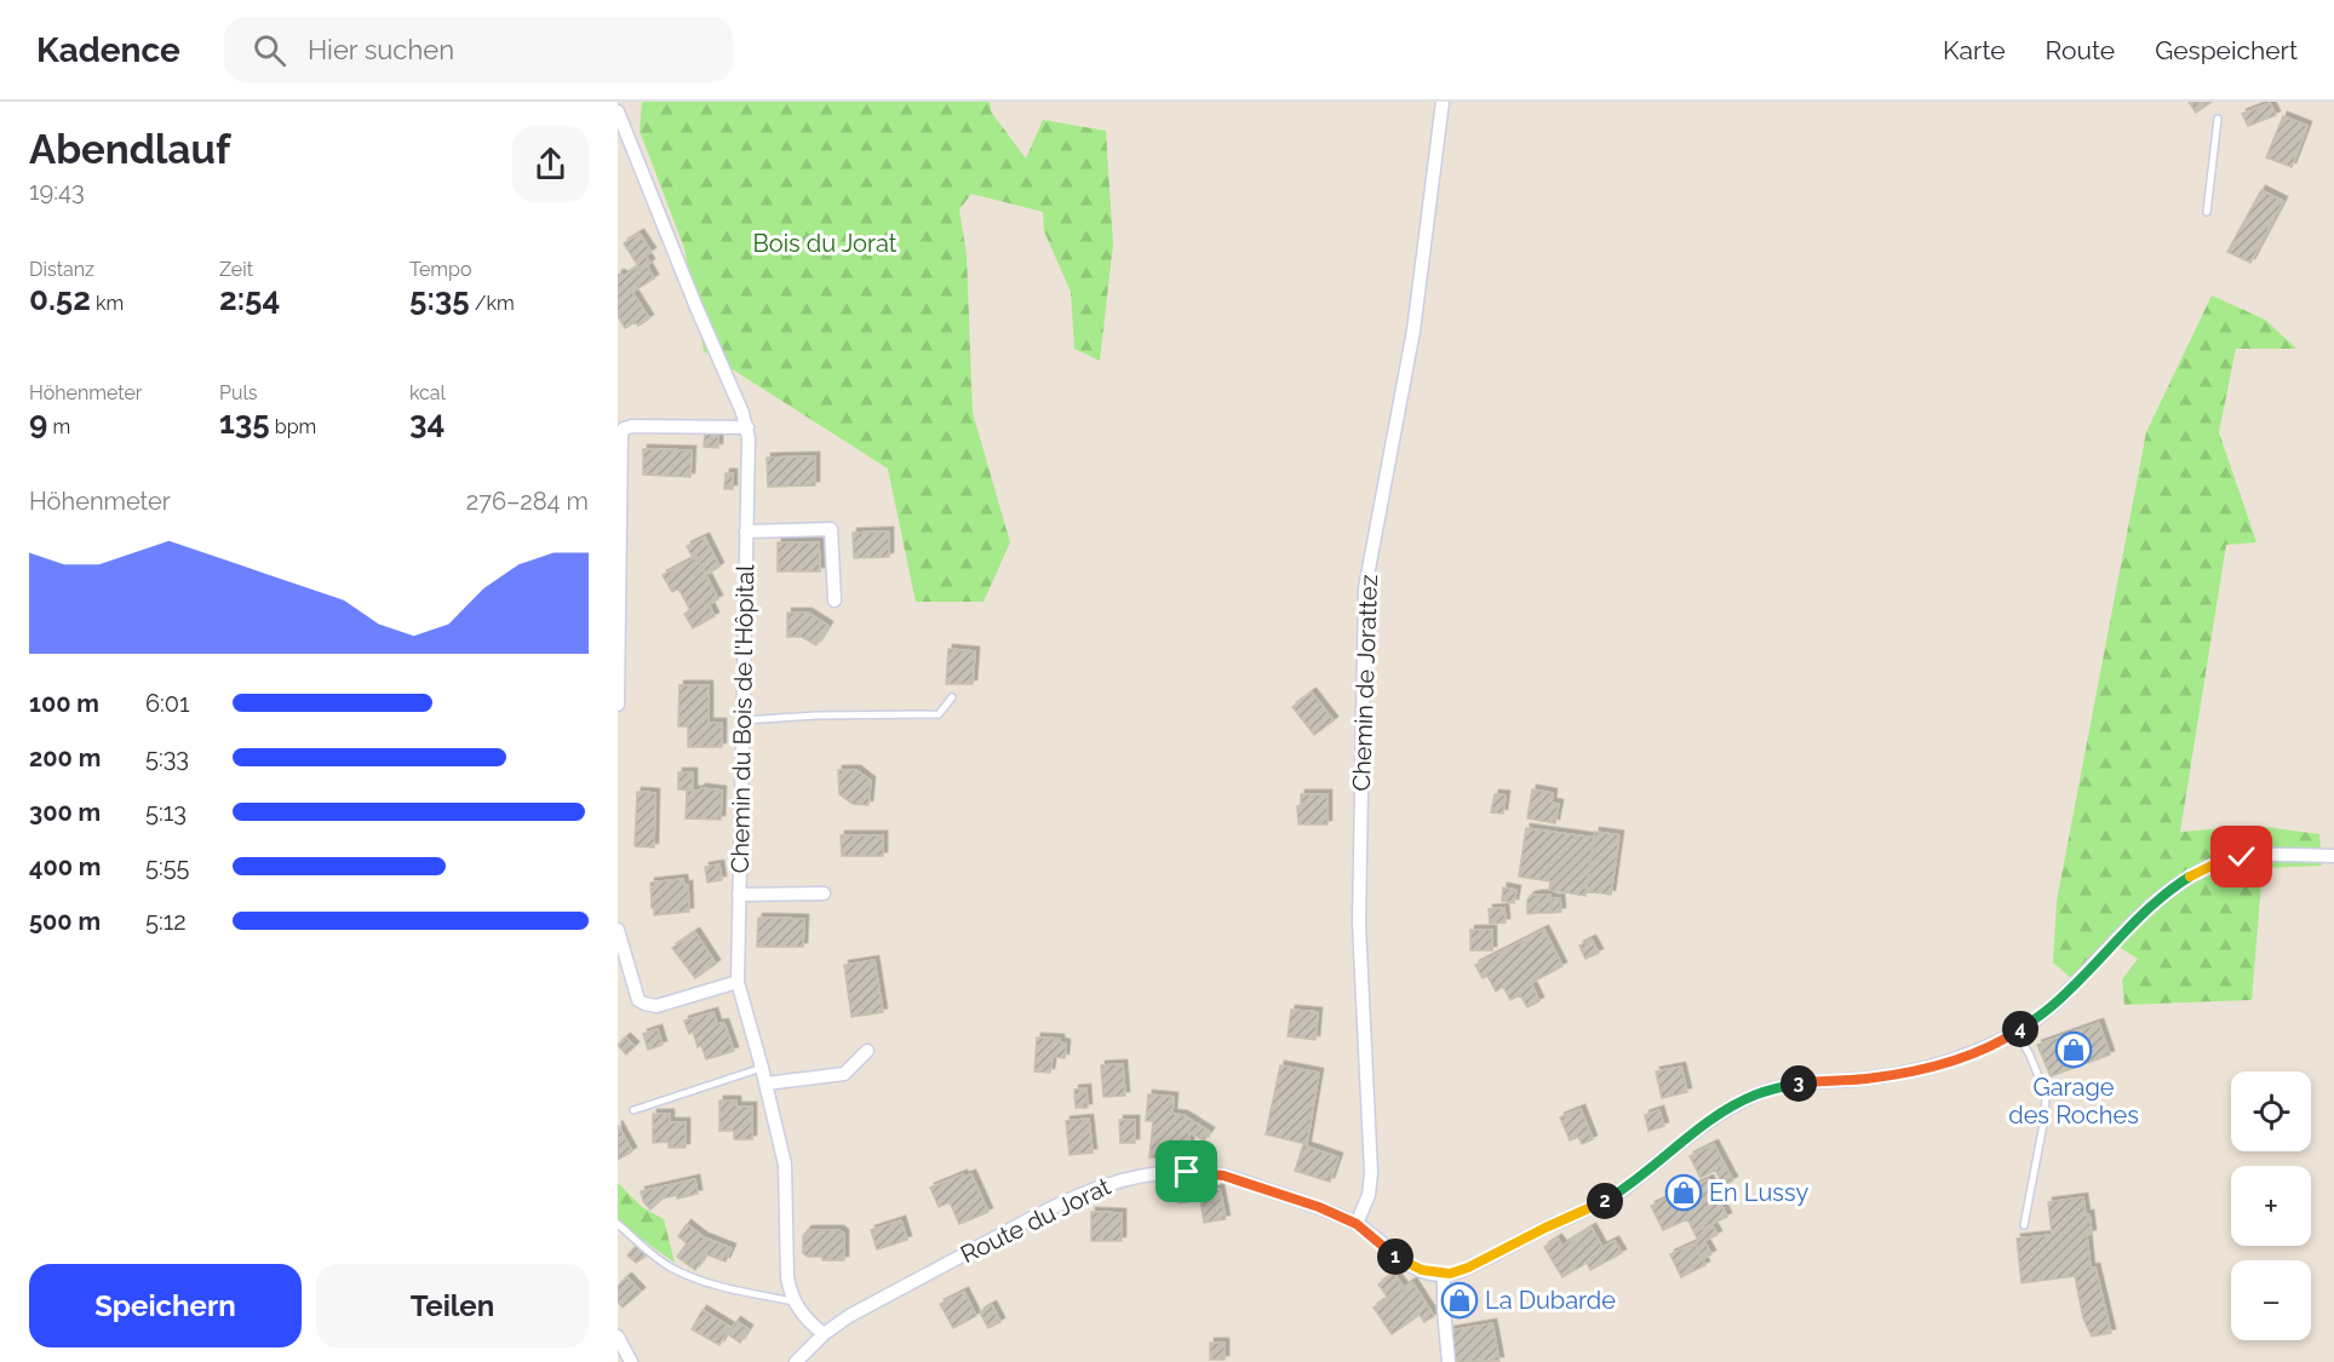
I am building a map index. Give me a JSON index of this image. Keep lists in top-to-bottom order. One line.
{"streets":{"street":["Chemin de Jorattez","Chemin du Bois de l'Hôpital","Route du Jorat"]},"crossings":[["Chemin de Jorattez","Route du Jorat"]],"parks":["Bois du Jorat"],"places":{"shop":["Garage des Roches","En Lussy","La Dubarde"]},"page":{"header":"Kadence","search":"Hier suchen","nav":["Karte","Route","Gespeichert"],"heading":["Abendlauf","19:43"],"stats":[["Distanz","0.52 km"],["Zeit","2:54"],["Tempo","5:35 /km"],["Höhenmeter","9 m"],["Puls","135 bpm"],["kcal","34"]],"chart":["Höhenmeter","276–284 m"],"list":[{"name":"100 m","note":"6:01"},{"name":"200 m","note":"5:33"},{"name":"300 m","note":"5:13"},{"name":"400 m","note":"5:55"},{"name":"500 m","note":"5:12"}],"pins":["4","3","2","1"],"map_buttons":["+","−"],"buttons":["Speichern","Teilen"]}}
